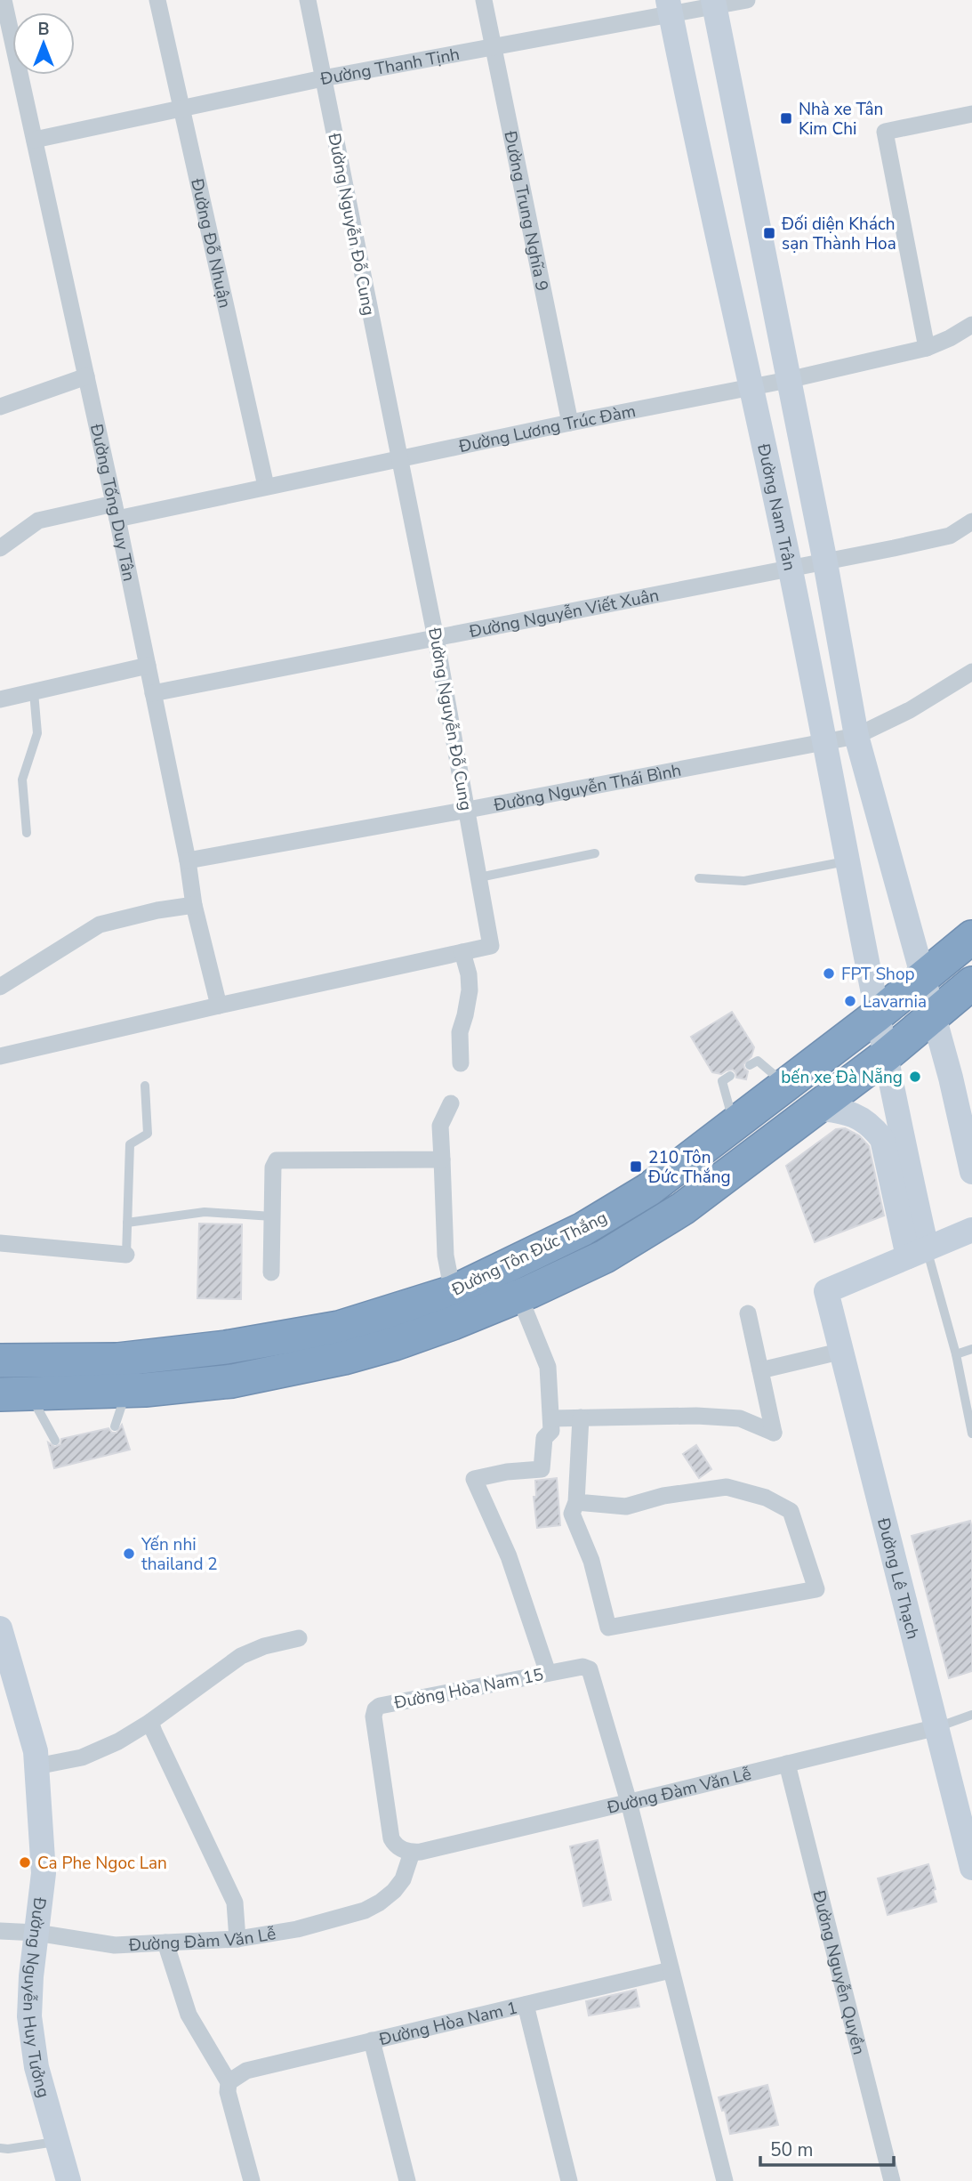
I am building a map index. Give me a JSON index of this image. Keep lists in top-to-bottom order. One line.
{"streets":{"highway":["Đường Tôn Đức Thắng"],"street":["Đường Thanh Tịnh","Đường Trung Nghĩa 9","Đường Nguyễn Đỗ Cung","Đường Đỗ Nhuận","Đường Lương Trúc Đàm","Đường Tống Duy Tân","Đường Nam Trân","Đường Nguyễn Viết Xuân","Đường Nguyễn Thái Bình","Đường Lê Thạch","Đường Hòa Nam 15","Đường Đàm Văn Lễ","Đường Nguyễn Quyền","Đường Nguyễn Huy Tưởng","Đường Hòa Nam 1"]},"crossings":[["Đường Thanh Tịnh","Đường Trung Nghĩa 9"],["Đường Thanh Tịnh","Đường Nguyễn Đỗ Cung"],["Đường Thanh Tịnh","Đường Đỗ Nhuận"],["Đường Thanh Tịnh","Đường Tống Duy Tân"],["Đường Thanh Tịnh","Đường Nam Trân"],["Đường Trung Nghĩa 9","Đường Lương Trúc Đàm"],["Đường Nguyễn Đỗ Cung","Đường Lương Trúc Đàm"],["Đường Nguyễn Đỗ Cung","Đường Tống Duy Tân"],["Đường Nguyễn Đỗ Cung","Đường Nguyễn Viết Xuân"],["Đường Nguyễn Đỗ Cung","Đường Nguyễn Thái Bình"],["Đường Đỗ Nhuận","Đường Lương Trúc Đàm"],["Đường Lương Trúc Đàm","Đường Tống Duy Tân"],["Đường Lương Trúc Đàm","Đường Nam Trân"],["Đường Tống Duy Tân","Đường Nguyễn Viết Xuân"],["Đường Tống Duy Tân","Đường Nguyễn Thái Bình"],["Đường Nam Trân","Đường Nguyễn Viết Xuân"],["Đường Nam Trân","Đường Nguyễn Thái Bình"],["Đường Nam Trân","Đường Tôn Đức Thắng"],["Đường Lê Thạch","Đường Đàm Văn Lễ"],["Đường Hòa Nam 15","Đường Đàm Văn Lễ"],["Đường Đàm Văn Lễ","Đường Nguyễn Quyền"],["Đường Đàm Văn Lễ","Đường Nguyễn Huy Tưởng"]],"places":{"transit":["Nhà xe Tân Kim Chi","Đối diện Khách sạn Thành Hoa","210 Tôn Đức Thắng"],"other":["FPT Shop","Lavarnia","bến xe Đà Nẵng","Yến nhi thailand 2","Ca Phe Ngoc Lan"]},"scale_bar":"50 m","north":"top"}
